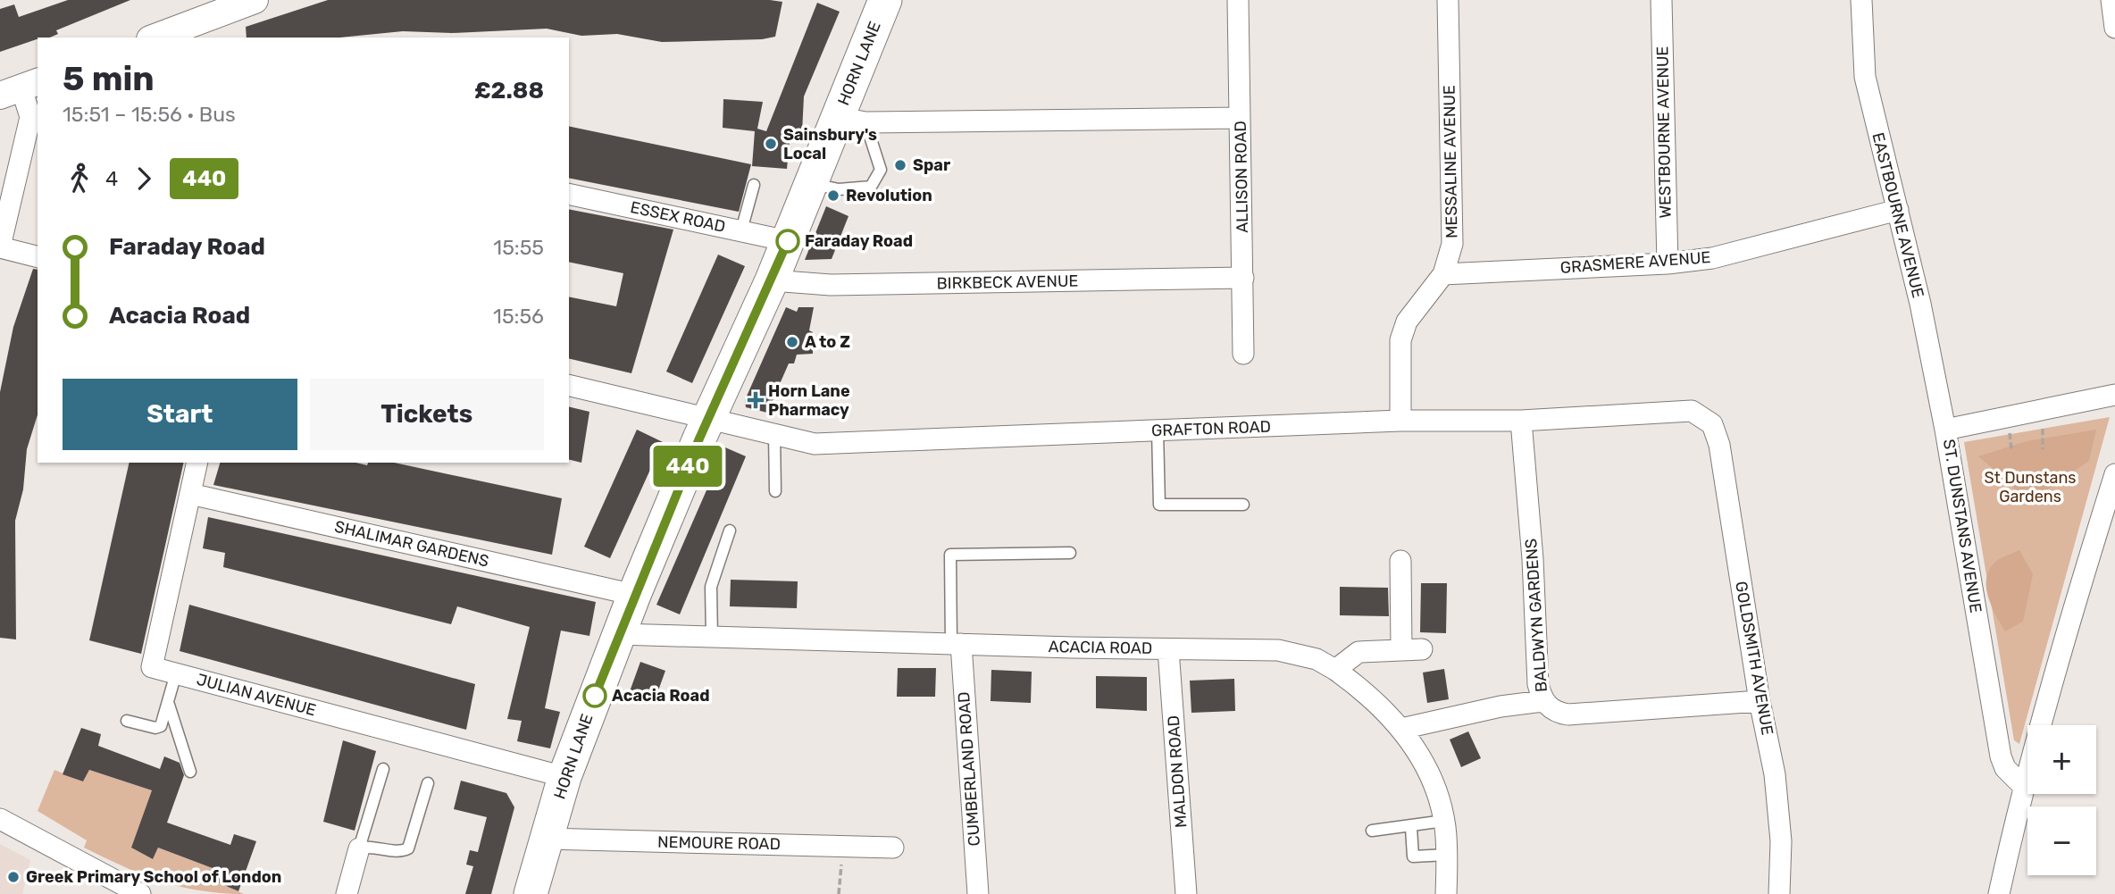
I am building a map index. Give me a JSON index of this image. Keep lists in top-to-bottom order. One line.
{"streets":{"main road":["HORN LANE"],"street":["WESTBOURNE AVENUE","MESSALINE AVENUE","ALLISON ROAD","EASTBOURNE AVENUE","ESSEX ROAD","GRASMERE AVENUE","BIRKBECK AVENUE","GRAFTON ROAD","ST. DUNSTANS AVENUE","SHALIMAR GARDENS","BALDWYN GARDENS","ACACIA ROAD","GOLDSMITH AVENUE","JULIAN AVENUE","CUMBERLAND ROAD","MALDON ROAD","NEMOURE ROAD"]},"crossings":[["HORN LANE","ESSEX ROAD"],["HORN LANE","BIRKBECK AVENUE"],["HORN LANE","GRAFTON ROAD"],["HORN LANE","SHALIMAR GARDENS"],["HORN LANE","ACACIA ROAD"],["HORN LANE","JULIAN AVENUE"],["HORN LANE","NEMOURE ROAD"],["WESTBOURNE AVENUE","GRASMERE AVENUE"],["MESSALINE AVENUE","GRASMERE AVENUE"],["MESSALINE AVENUE","GRAFTON ROAD"],["ALLISON ROAD","BIRKBECK AVENUE"],["EASTBOURNE AVENUE","GRASMERE AVENUE"],["EASTBOURNE AVENUE","ST. DUNSTANS AVENUE"],["GRAFTON ROAD","BALDWYN GARDENS"],["GRAFTON ROAD","GOLDSMITH AVENUE"],["SHALIMAR GARDENS","JULIAN AVENUE"],["BALDWYN GARDENS","GOLDSMITH AVENUE"],["ACACIA ROAD","CUMBERLAND ROAD"],["ACACIA ROAD","MALDON ROAD"]],"parks":["St Dunstans Gardens"],"places":{"other":["Sainsbury's Local","Spar","Revolution","Faraday Road","A to Z","Acacia Road","Greek Primary School of London"],"health":["Horn Lane Pharmacy"]},"lines":["bus line 440"],"page":{"on_map":"440","heading":["5 min","15:51 – 15:56 · Bus","£2.88"],"legs":["4","440"],"list":[{"name":"Faraday Road","value":"15:55"},{"name":"Acacia Road","value":"15:56"}],"buttons":["Start","Tickets"],"map_buttons":["+","−"]}}
